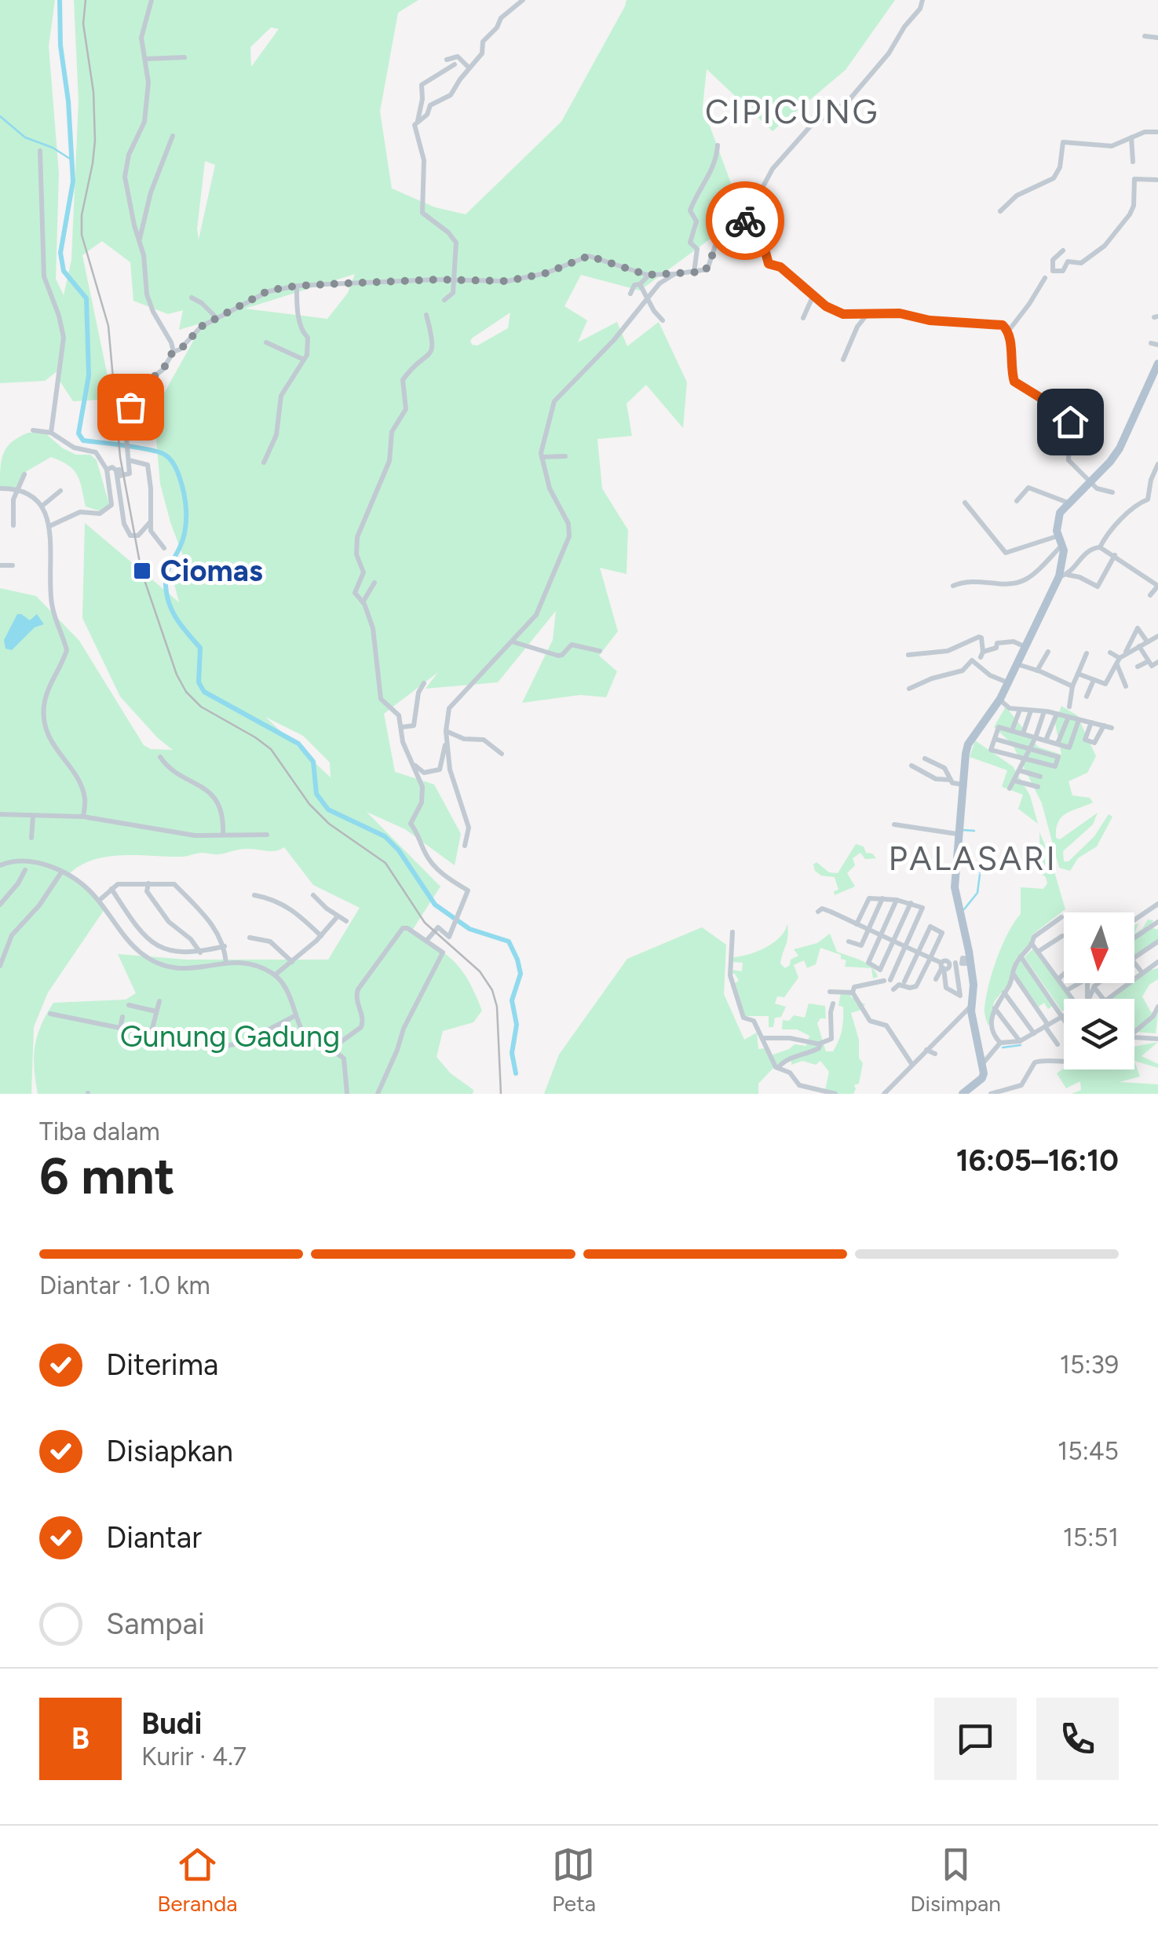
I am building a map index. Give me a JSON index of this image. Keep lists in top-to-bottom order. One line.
{"districts":["CIPICUNG","PALASARI"],"parks":["Gunung Gadung"],"places":{"transit":["Ciomas"]},"north":"bottom","page":{"heading":["6 mnt","Tiba dalam","16:05–16:10"],"panel":["Budi","Kurir · 4.7"],"bar":"Diantar · 1.0 km","list":[["Diterima","15:39"],["Disiapkan","15:45"],["Diantar","15:51"],"Sampai"],"round":"B","tabs":["Beranda","Peta","Disimpan"]}}
